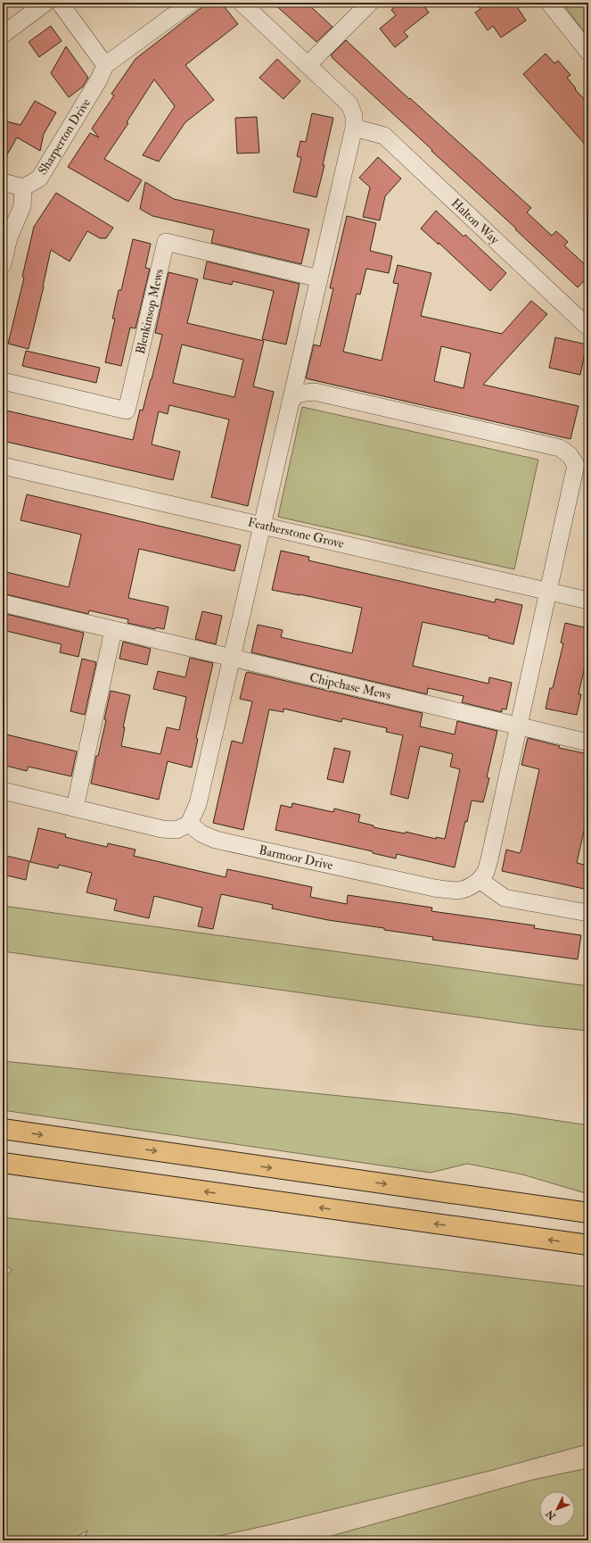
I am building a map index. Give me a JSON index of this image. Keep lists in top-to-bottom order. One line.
{"streets":{"street":["Sharperton Drive","Halton Way","Blenkinsop Mews","Featherstone Grove","Chipchase Mews","Barmoor Drive"]},"north":"bottom left"}
